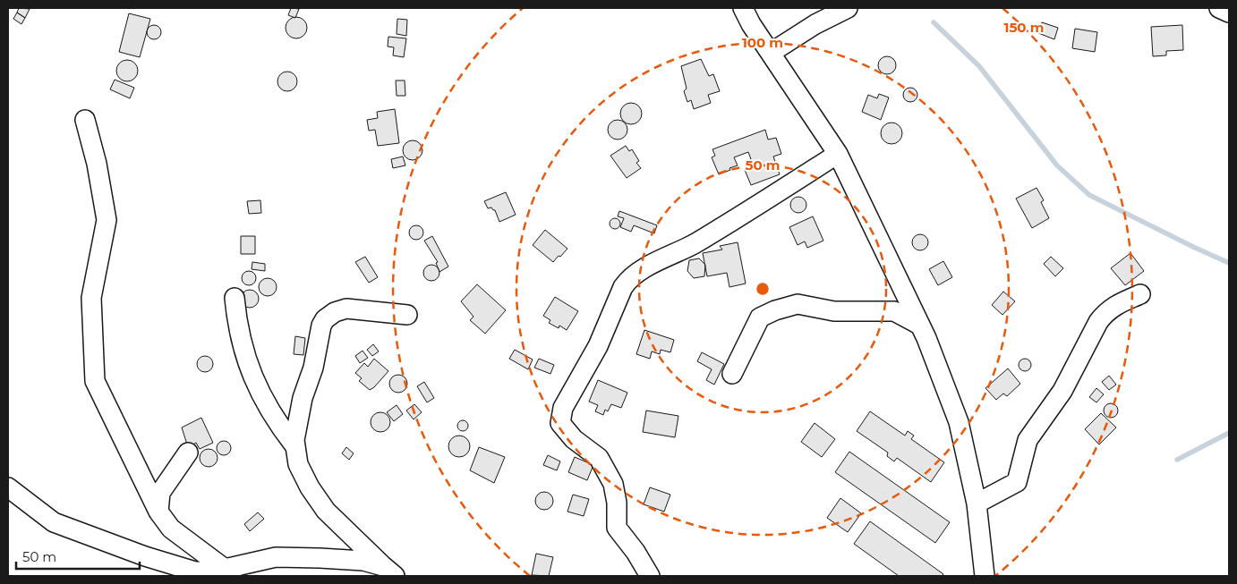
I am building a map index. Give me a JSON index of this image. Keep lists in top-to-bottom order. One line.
{"scale_bar":"50 m","rings":["150 m","100 m","50 m"]}
